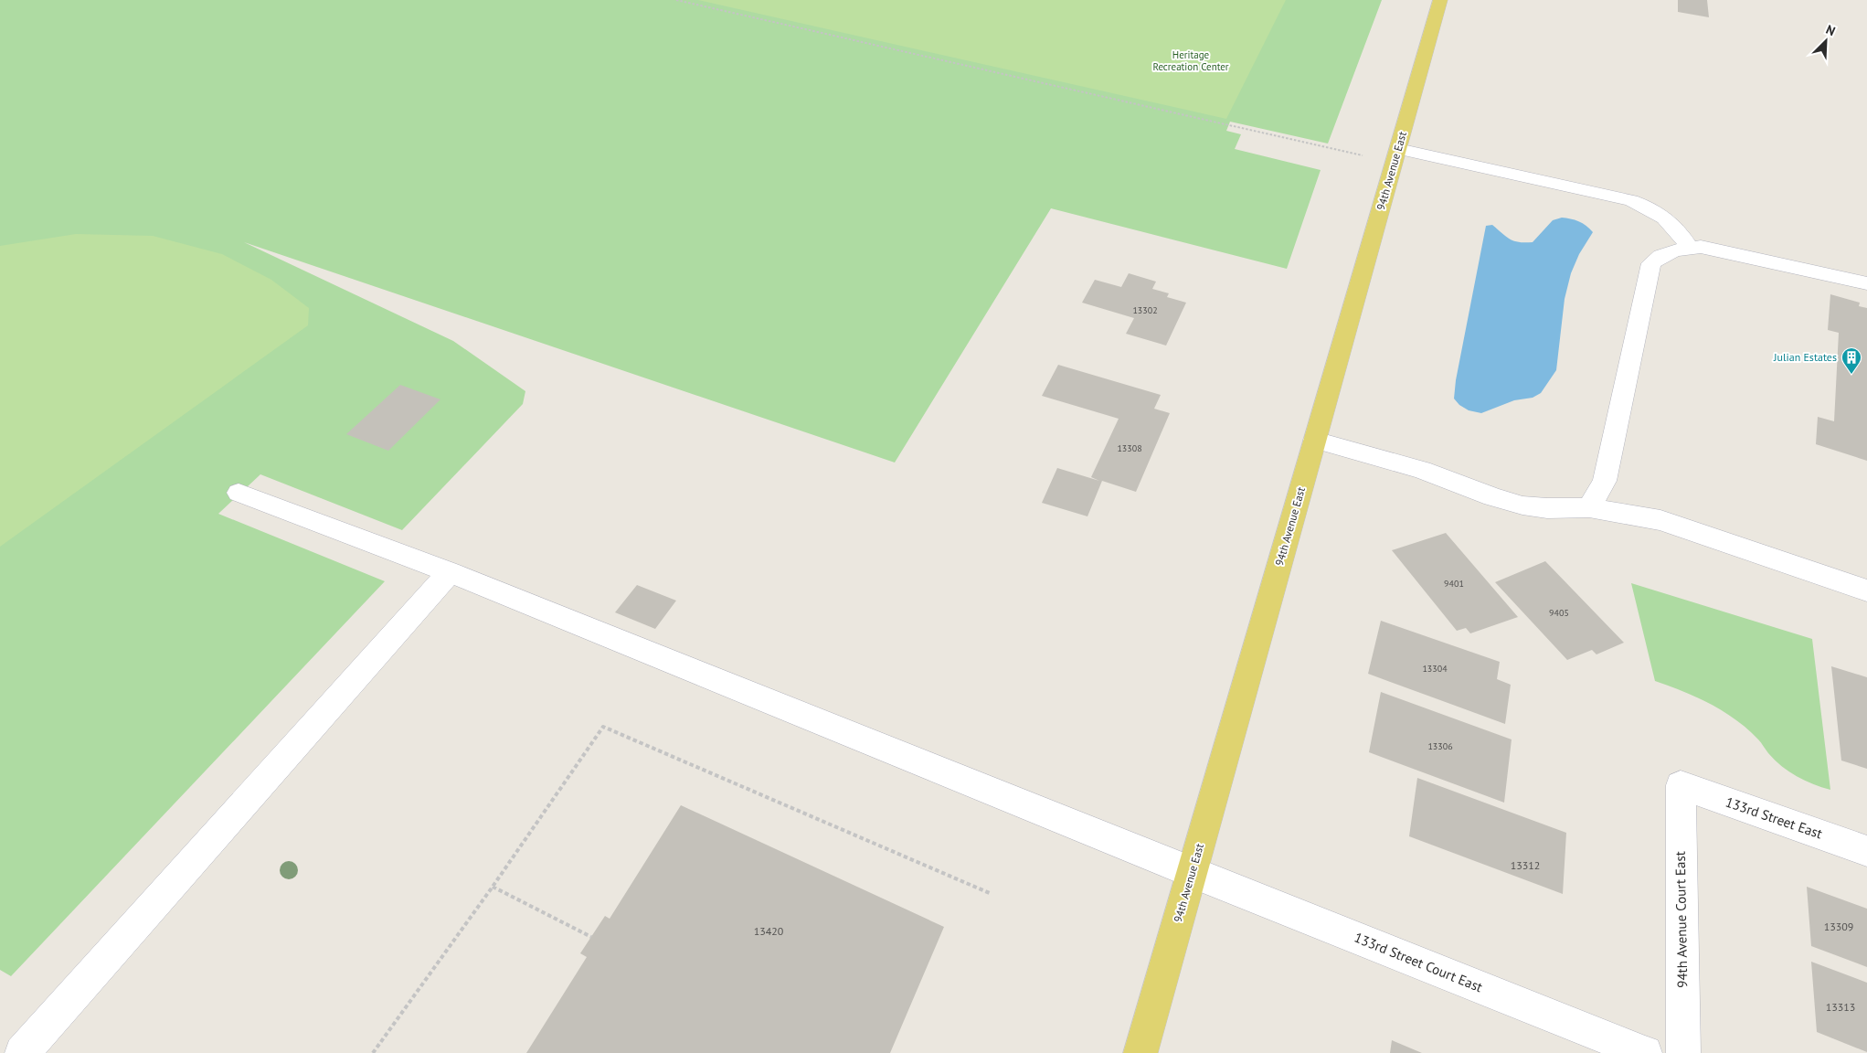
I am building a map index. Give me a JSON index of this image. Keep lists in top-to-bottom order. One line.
{"streets":{"main road":["94th Avenue East"],"street":["133rd Street East","94th Avenue Court East","133rd Street Court East"]},"crossings":[["94th Avenue East","133rd Street Court East"],["133rd Street East","94th Avenue Court East"]],"parks":["Heritage Recreation Center"],"places":{"building":["Julian Estates"]},"house_numbers":["13302","13308","9401","9405","13304","13306","13312","13309","13420","13313"],"north":"top right"}
